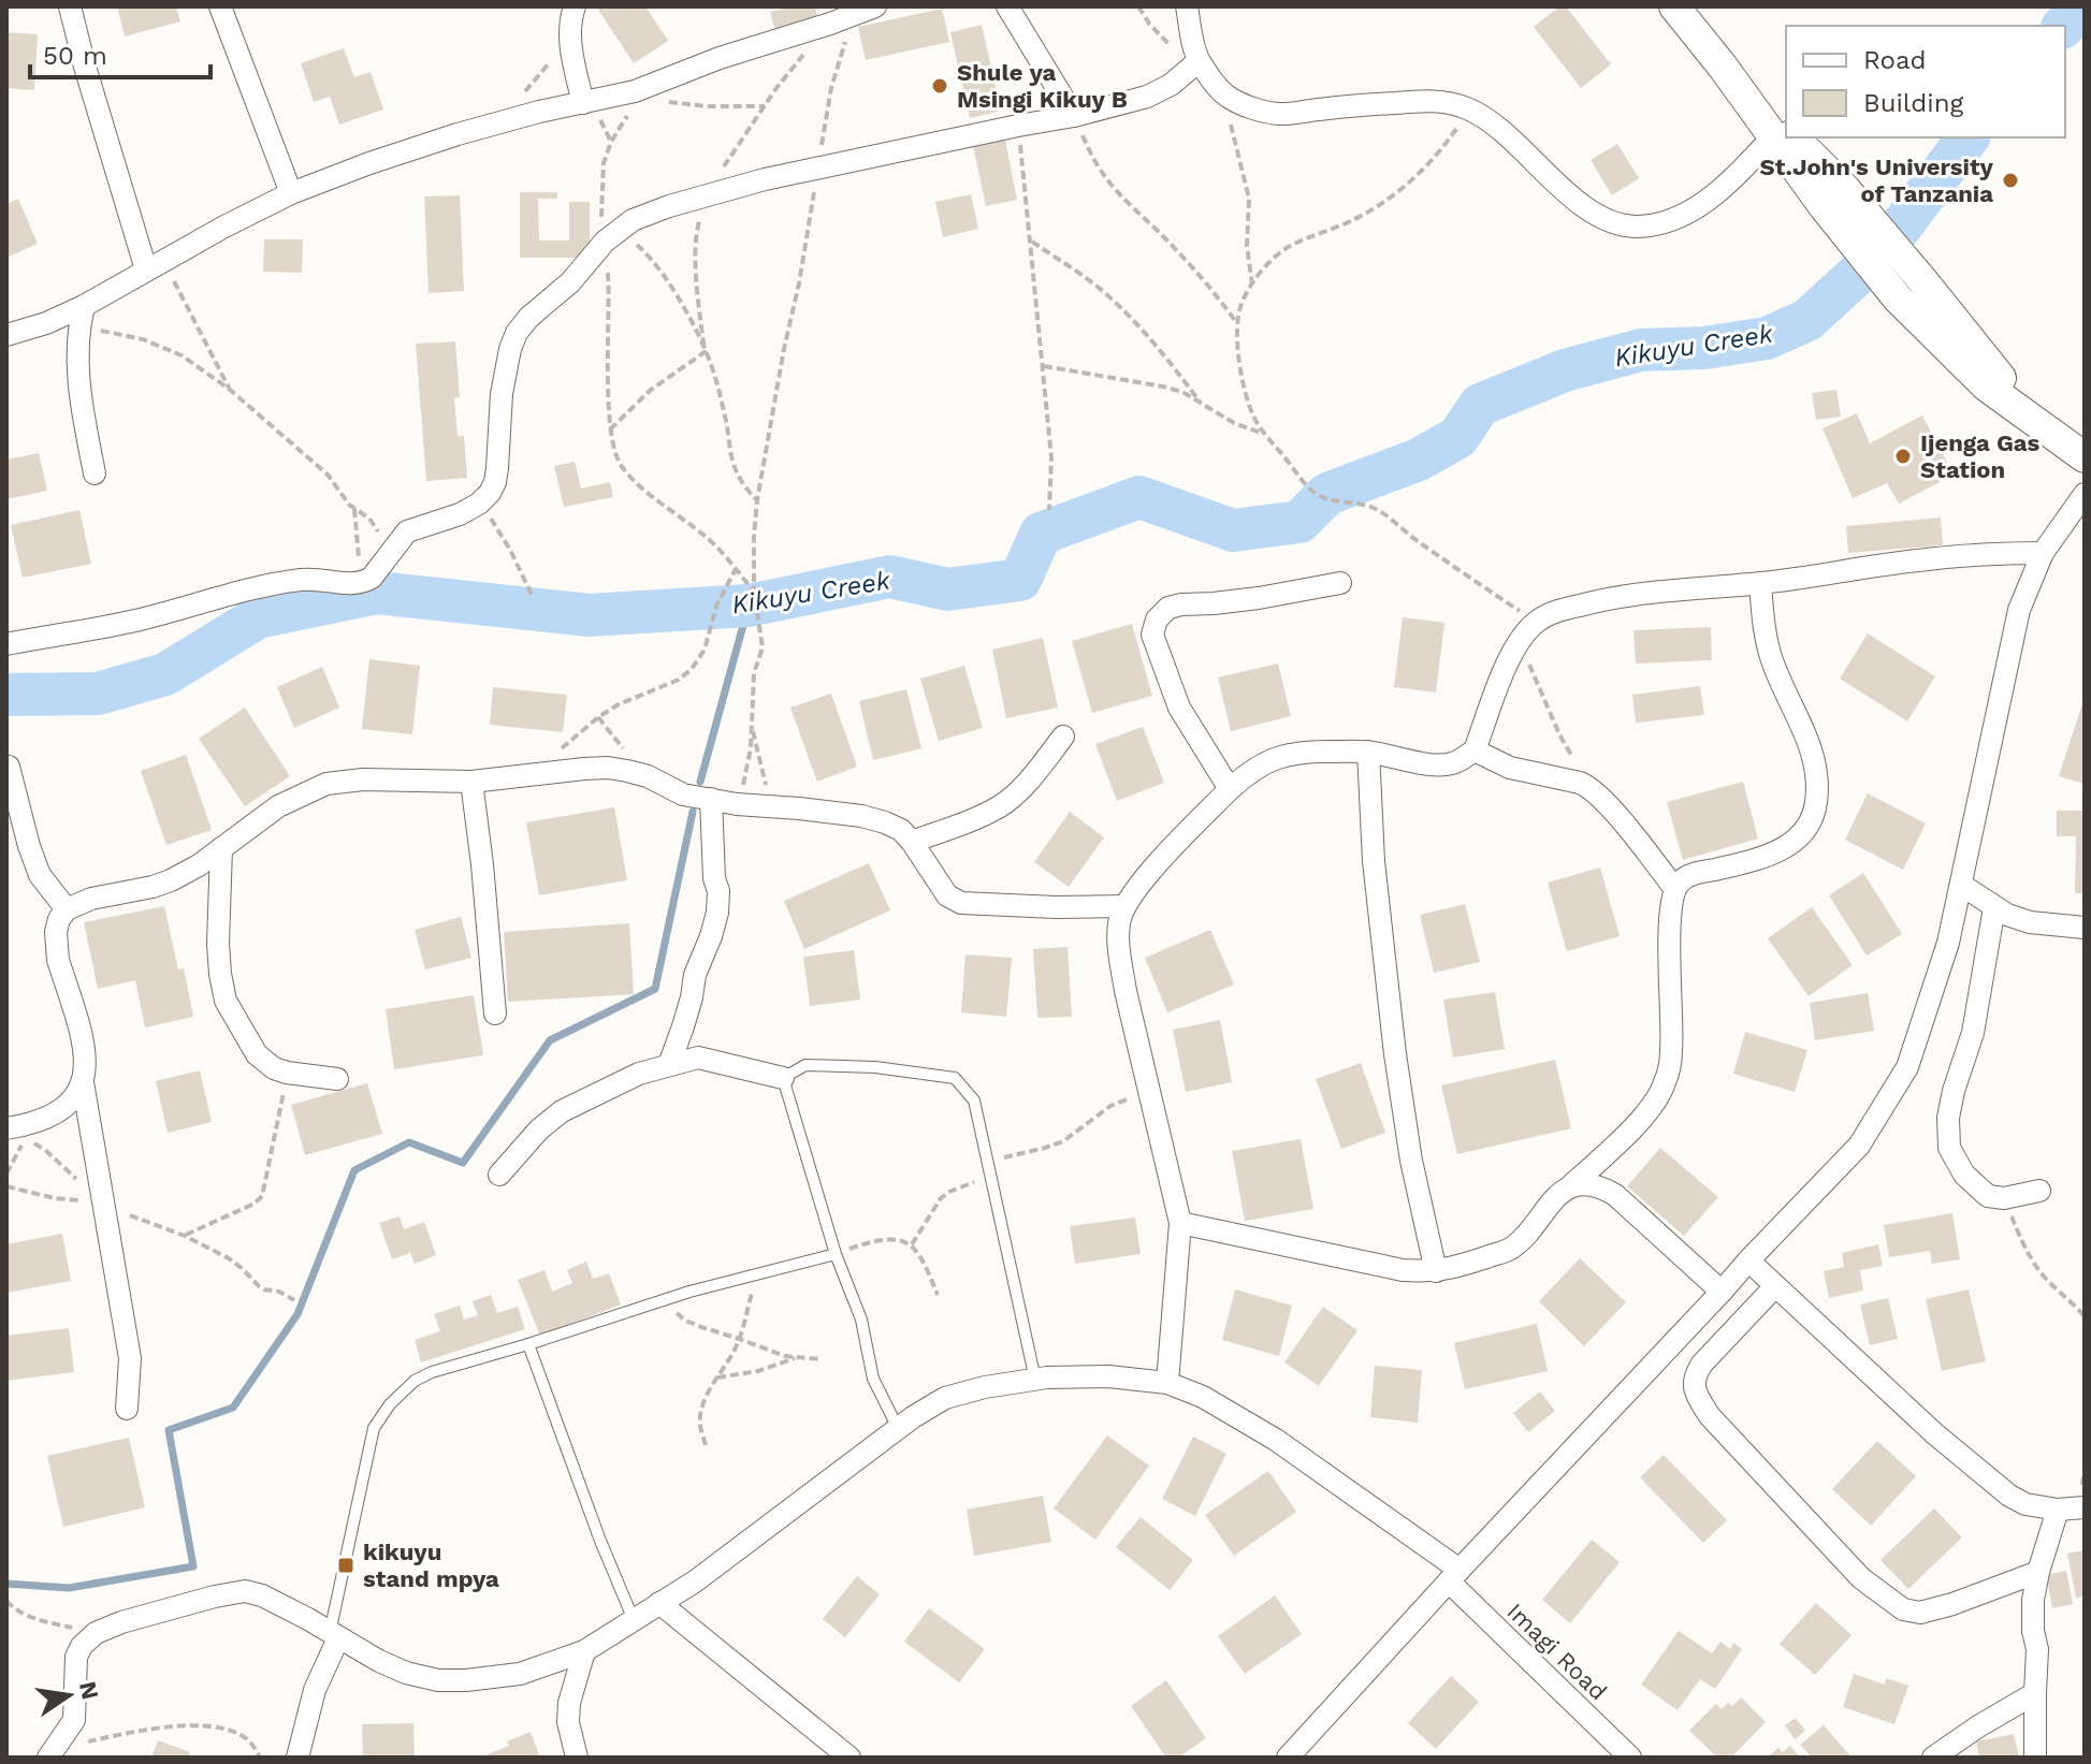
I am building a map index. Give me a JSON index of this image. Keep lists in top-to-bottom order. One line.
{"streets":{"street":["Imagi Road"]},"water":["Kikuyu Creek"],"places":{"other":["Shule ya Msingi Kikuy B","St.John's University of Tanzania","Ijenga Gas Station"],"transit":["kikuyu stand mpya"]},"legend":["Road","Building"],"scale_bar":"50 m","north":"right"}
